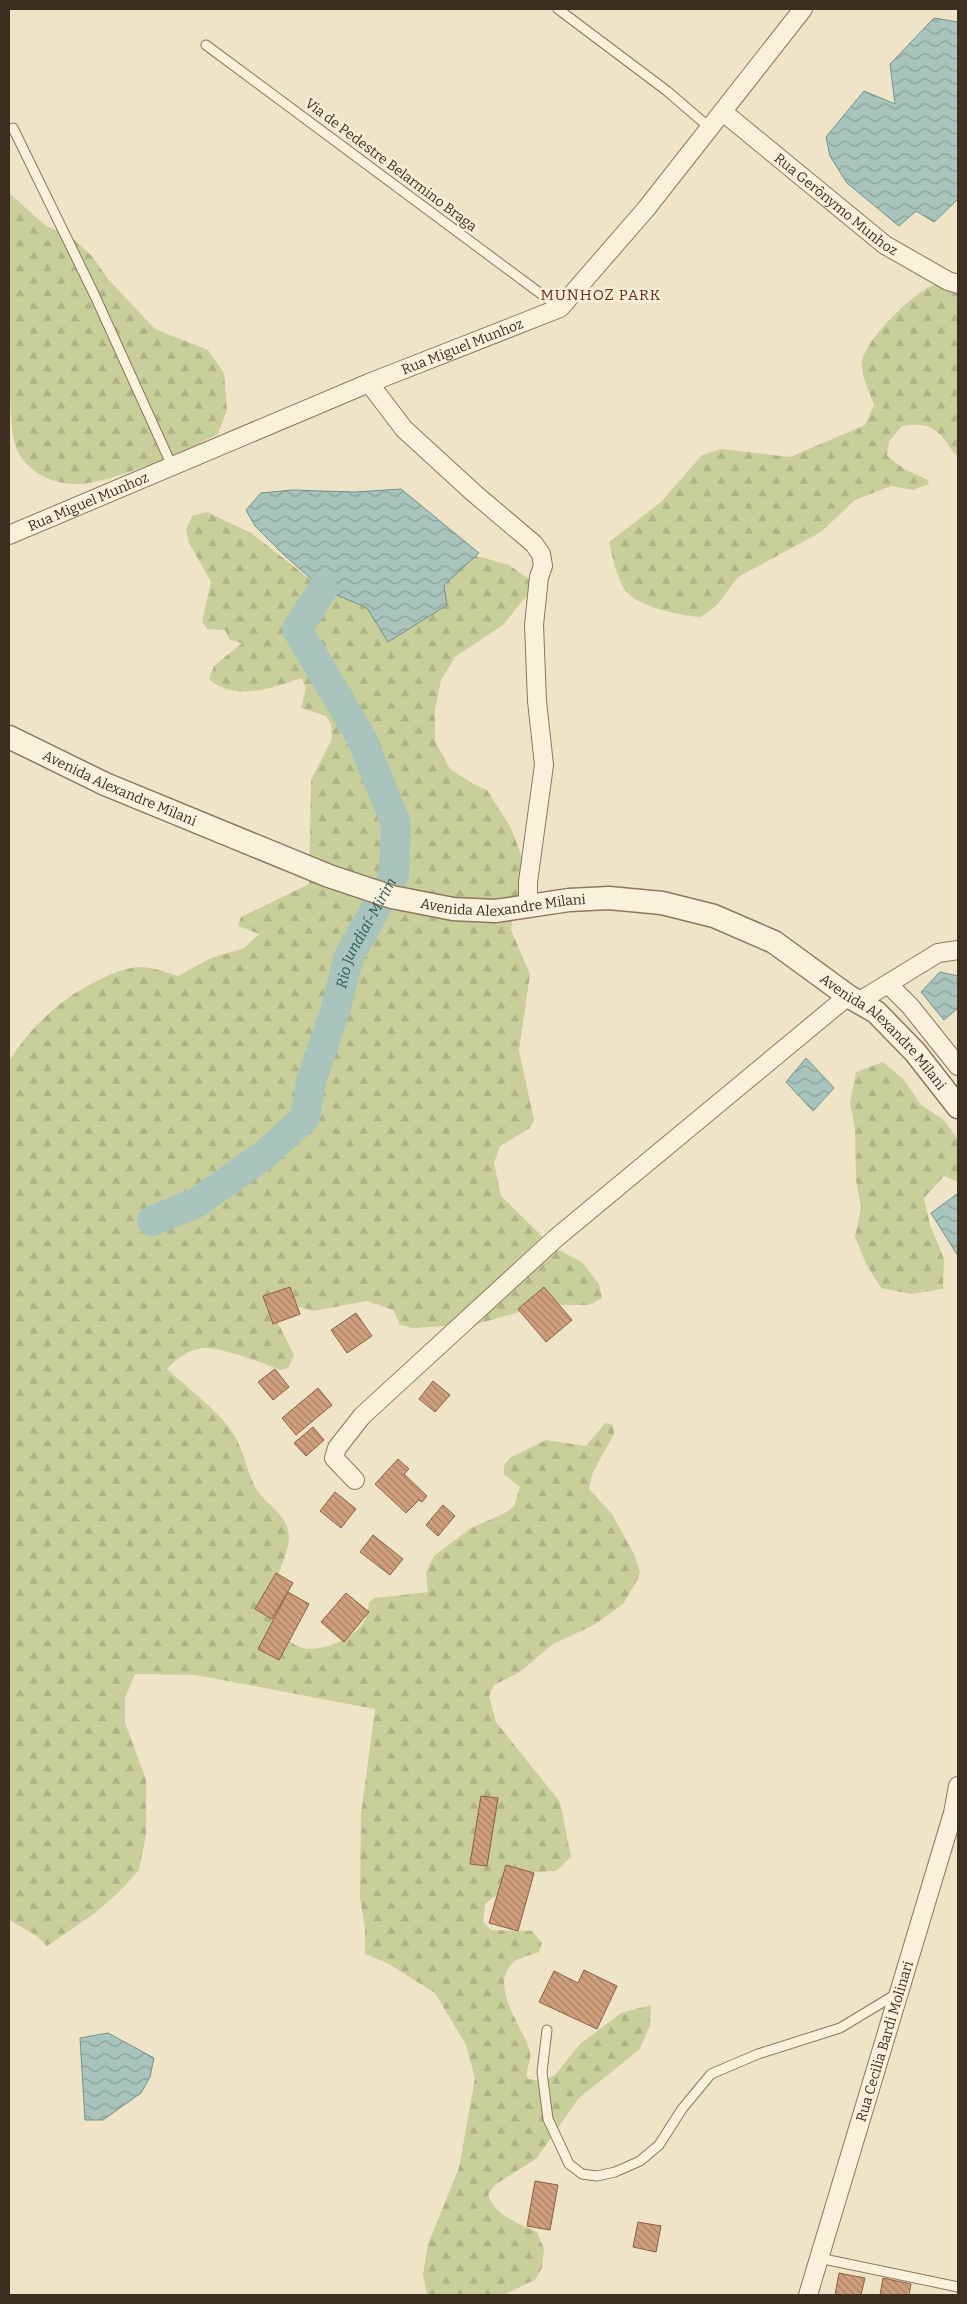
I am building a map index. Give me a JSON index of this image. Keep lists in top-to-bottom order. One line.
{"streets":{"street":["Rua Gerônymo Munhoz","Rua Miguel Munhoz","Avenida Alexandre Milani","Rua Cecilia Bardi Molinari"],"lane":["Via de Pedestre Belarmino Braga"]},"crossings":[["Via de Pedestre Belarmino Braga","Rua Miguel Munhoz"],["Rua Gerônymo Munhoz","Rua Miguel Munhoz"]],"districts":["MUNHOZ PARK"],"water":["Rio Jundiaí-Mirim"]}
